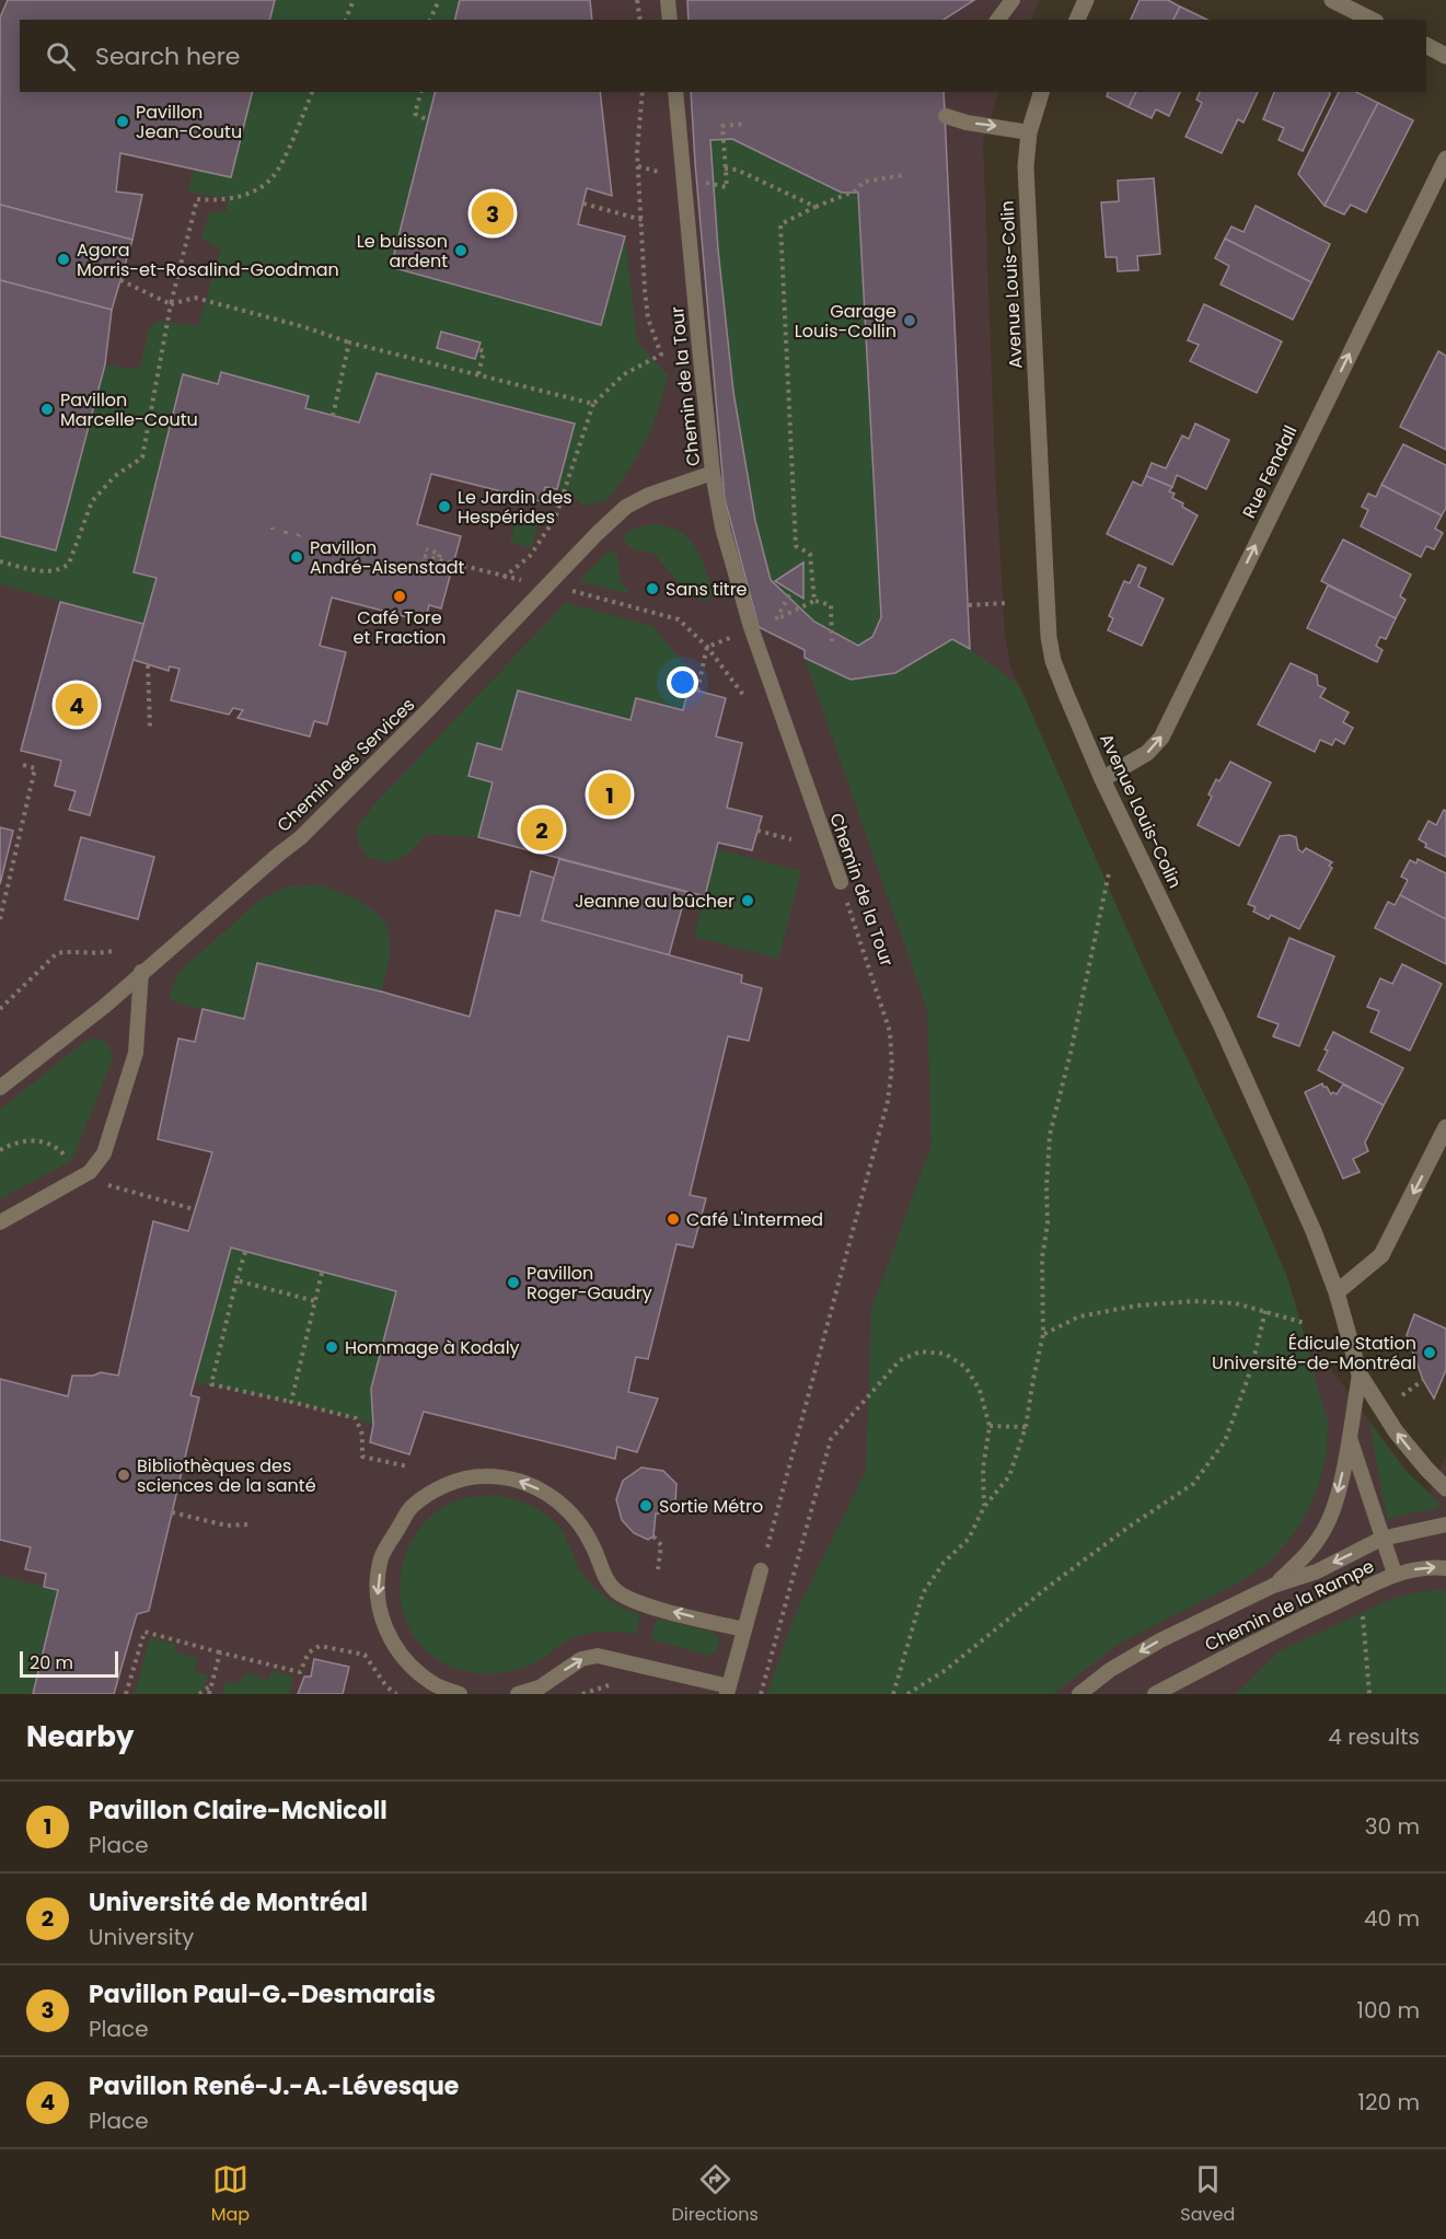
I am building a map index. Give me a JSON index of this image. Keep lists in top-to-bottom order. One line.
{"streets":{"street":["Avenue Louis-Colin","Rue Fendall"],"lane":["Chemin de la Tour","Chemin des Services","Chemin de la Rampe"]},"crossings":[["Avenue Louis-Colin","Rue Fendall"],["Avenue Louis-Colin","Chemin de la Rampe"],["Chemin de la Tour","Chemin des Services"]],"one_way":["Rue Fendall"],"places":["Pavillon Jean-Coutu","Le buisson ardent","Agora Morris-et-Rosalind-Goodman","Garage Louis-Collin","Pavillon Marcelle-Coutu","Le Jardin des Hespérides","Pavillon André-Aisenstadt","Sans titre","Café Tore et Fraction","Jeanne au bûcher","Café L'Intermed","Pavillon Roger-Gaudry","Hommage à Kodaly","Édicule Station Université-de-Montréal","Bibliothèques des sciences de la santé","Sortie Métro"],"scale_bar":"20 m","page":{"search":"Search here","pins":["3","4","1","2"],"scale":"20 m","heading":["Nearby","4 results"],"list":[{"mark":"1","name":"Pavillon Claire-McNicoll","note":"Place","value":"30 m"},{"mark":"2","name":"Université de Montréal","note":"University","value":"40 m"},{"mark":"3","name":"Pavillon Paul-G.-Desmarais","note":"Place","value":"100 m"},{"mark":"4","name":"Pavillon René-J.-A.-Lévesque","note":"Place","value":"120 m"}],"nav":["Map","Directions","Saved"]}}
